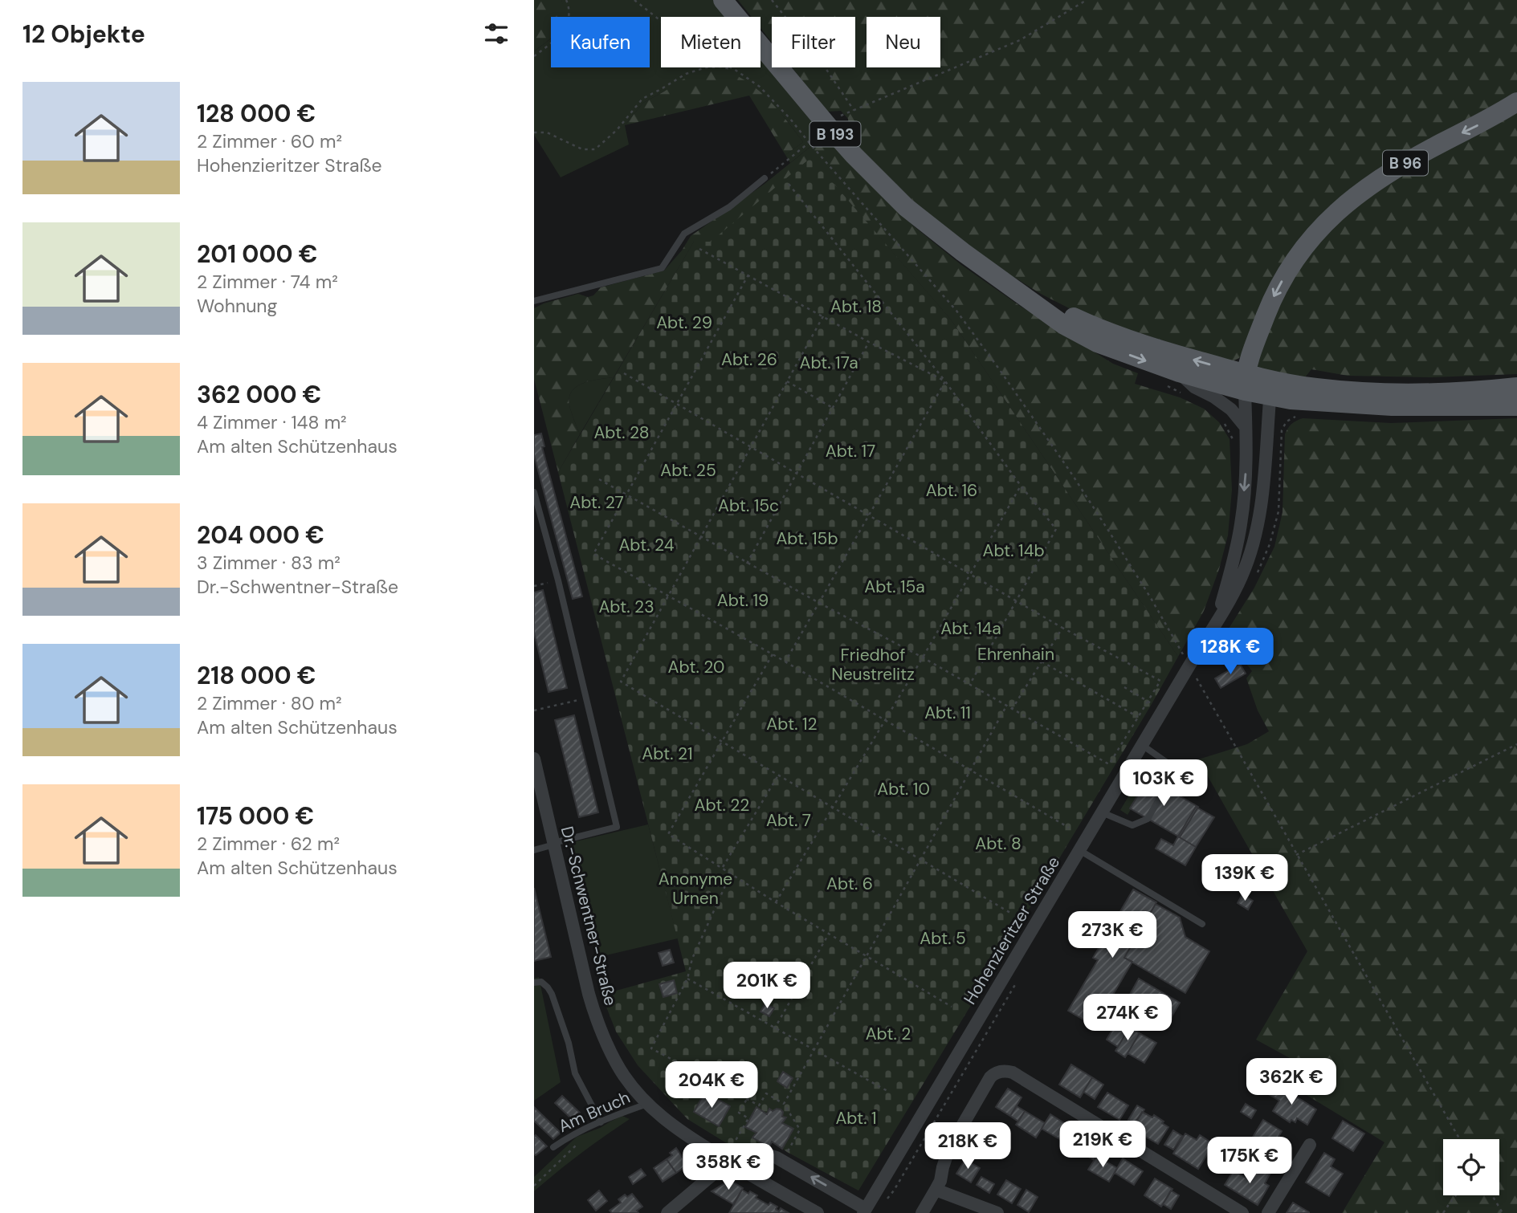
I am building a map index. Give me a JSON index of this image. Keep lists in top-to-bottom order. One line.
{"streets":{"main road":["B 193","B 96"],"street":["Dr.-Schwentner-Straße","Hohenzieritzer Straße"],"lane":["Am Bruch"]},"crossings":[["B 193","B 96"],["B 193","Hohenzieritzer Straße"],["B 96","Hohenzieritzer Straße"],["Dr.-Schwentner-Straße","Am Bruch"]],"parks":["Abt. 18","Abt. 29","Abt. 26","Abt. 17a","Abt. 28","Abt. 17","Abt. 25","Abt. 16","Abt. 27","Abt. 15c","Abt. 15b","Abt. 24","Abt. 14b","Abt. 15a","Abt. 19","Abt. 23","Abt. 14a","Ehrenhain","Friedhof Neustrelitz","Abt. 20","Abt. 11","Abt. 12","Abt. 21","Abt. 10","Abt. 22","Abt. 7","Abt. 8","Anonyme Urnen","Abt. 6","Abt. 5","Abt. 2","Abt. 1"],"page":{"heading":"12 Objekte","chip":["Kaufen","Mieten","Filter","Neu"],"list":[{"name":"128 000 €","note":"2 Zimmer · 60 m² · Hohenzieritzer Straße"},{"name":"201 000 €","note":"2 Zimmer · 74 m² · Wohnung"},{"name":"362 000 €","note":"4 Zimmer · 148 m² · Am alten Schützenhaus"},{"name":"204 000 €","note":"3 Zimmer · 83 m² · Dr.-Schwentner-Straße"},{"name":"218 000 €","note":"2 Zimmer · 80 m² · Am alten Schützenhaus"},{"name":"175 000 €","note":"2 Zimmer · 62 m² · Am alten Schützenhaus"}],"price":["128K €","103K €","139K €","273K €","201K €","274K €","362K €","204K €","219K €","218K €","175K €","358K €"]}}
